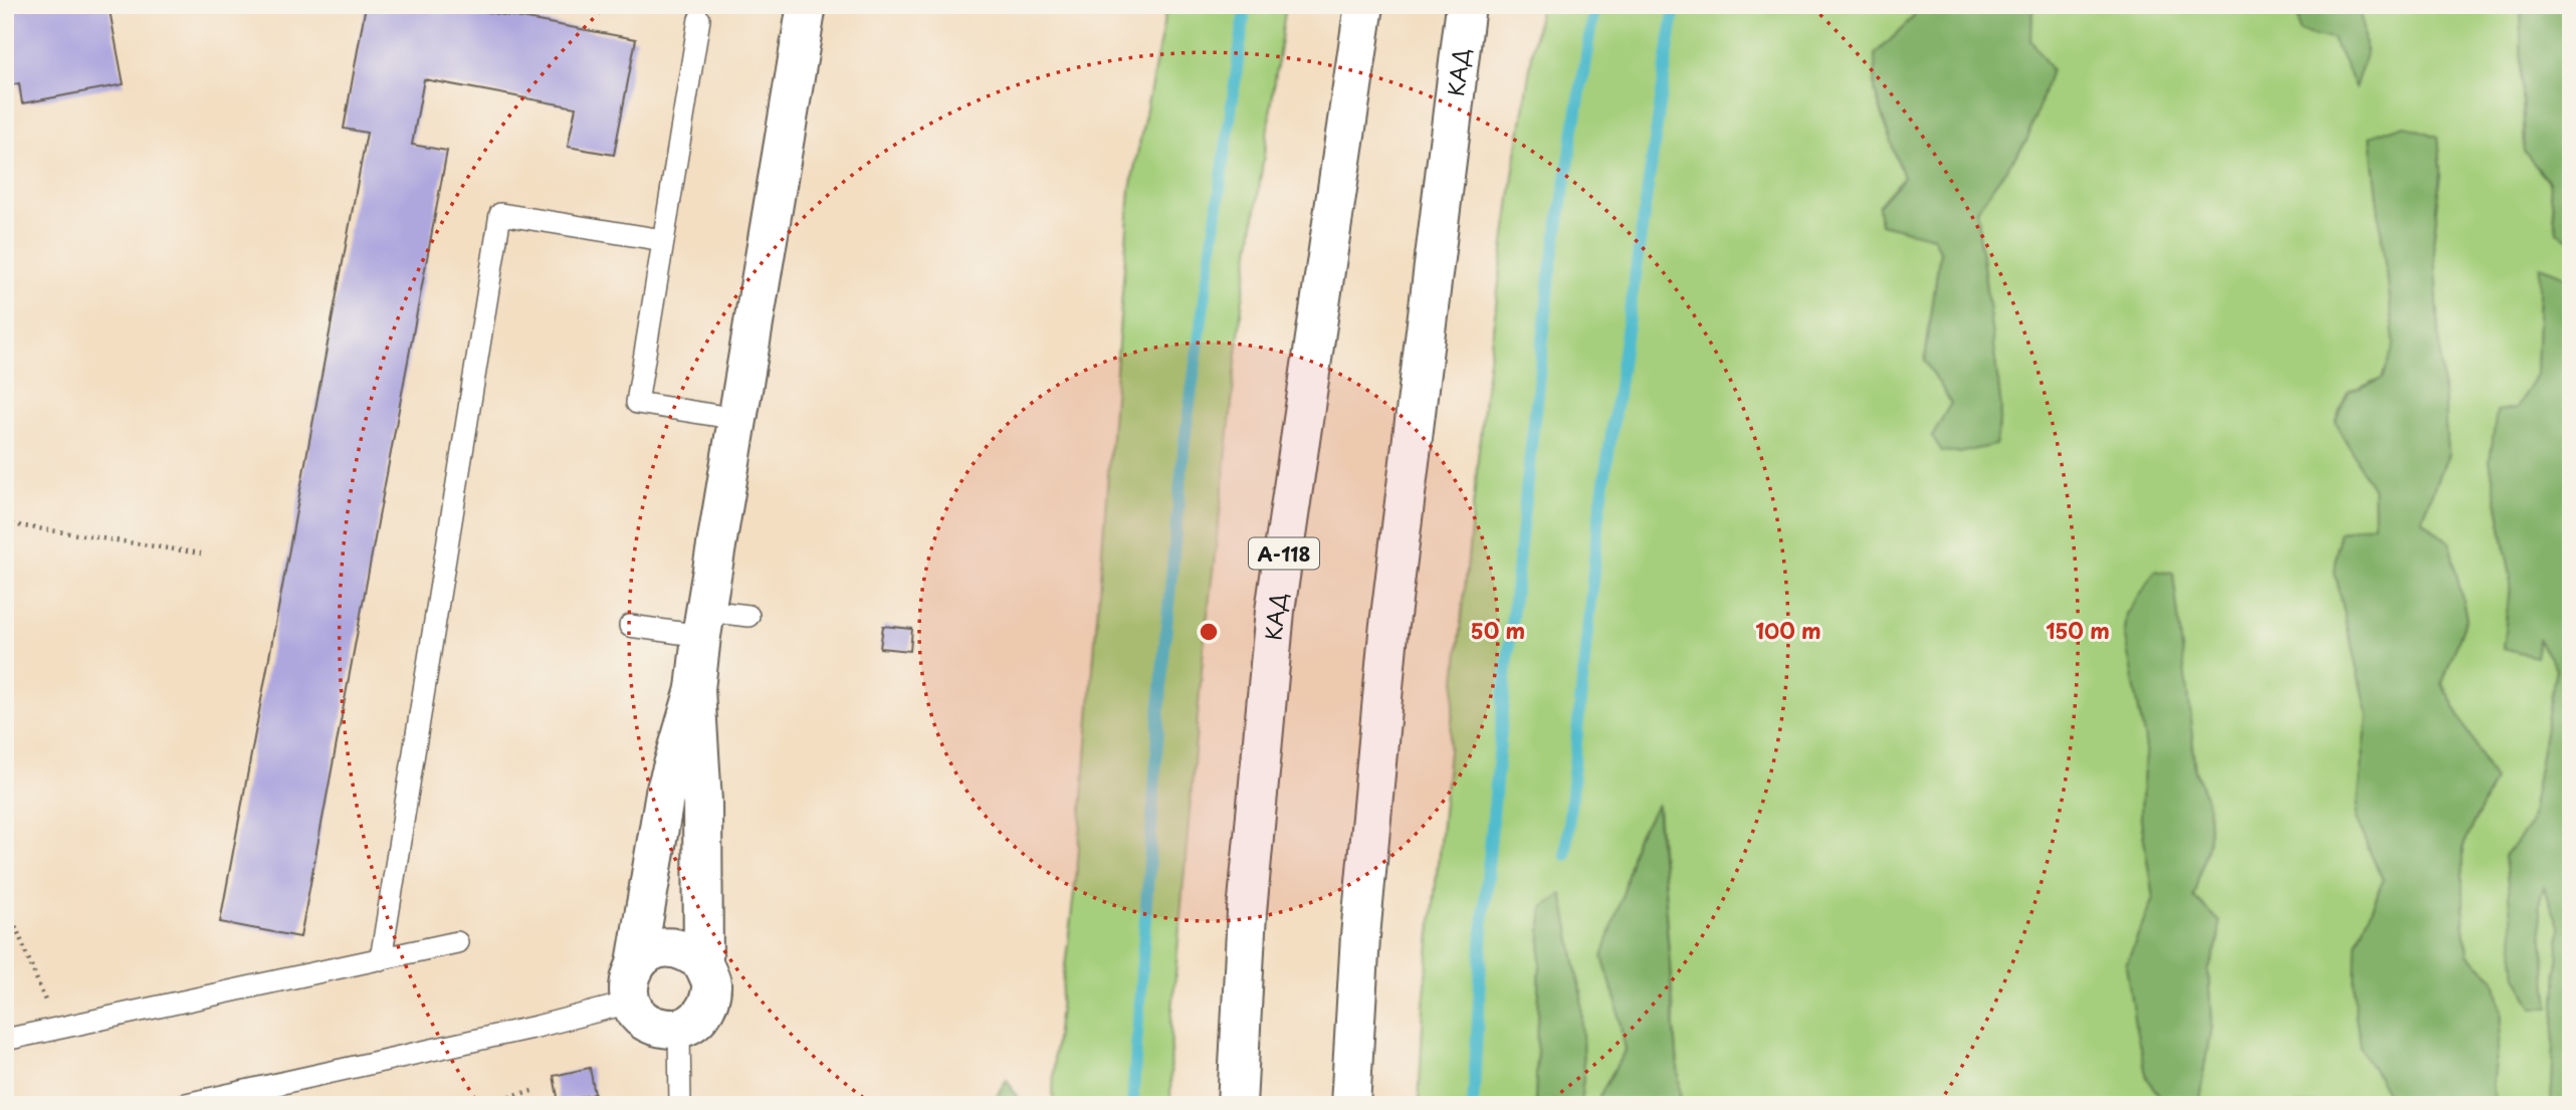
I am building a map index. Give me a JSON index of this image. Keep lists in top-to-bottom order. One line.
{"streets":{"main road":["КАД","А-118"]},"rings":["50 m","100 m","150 m"]}
